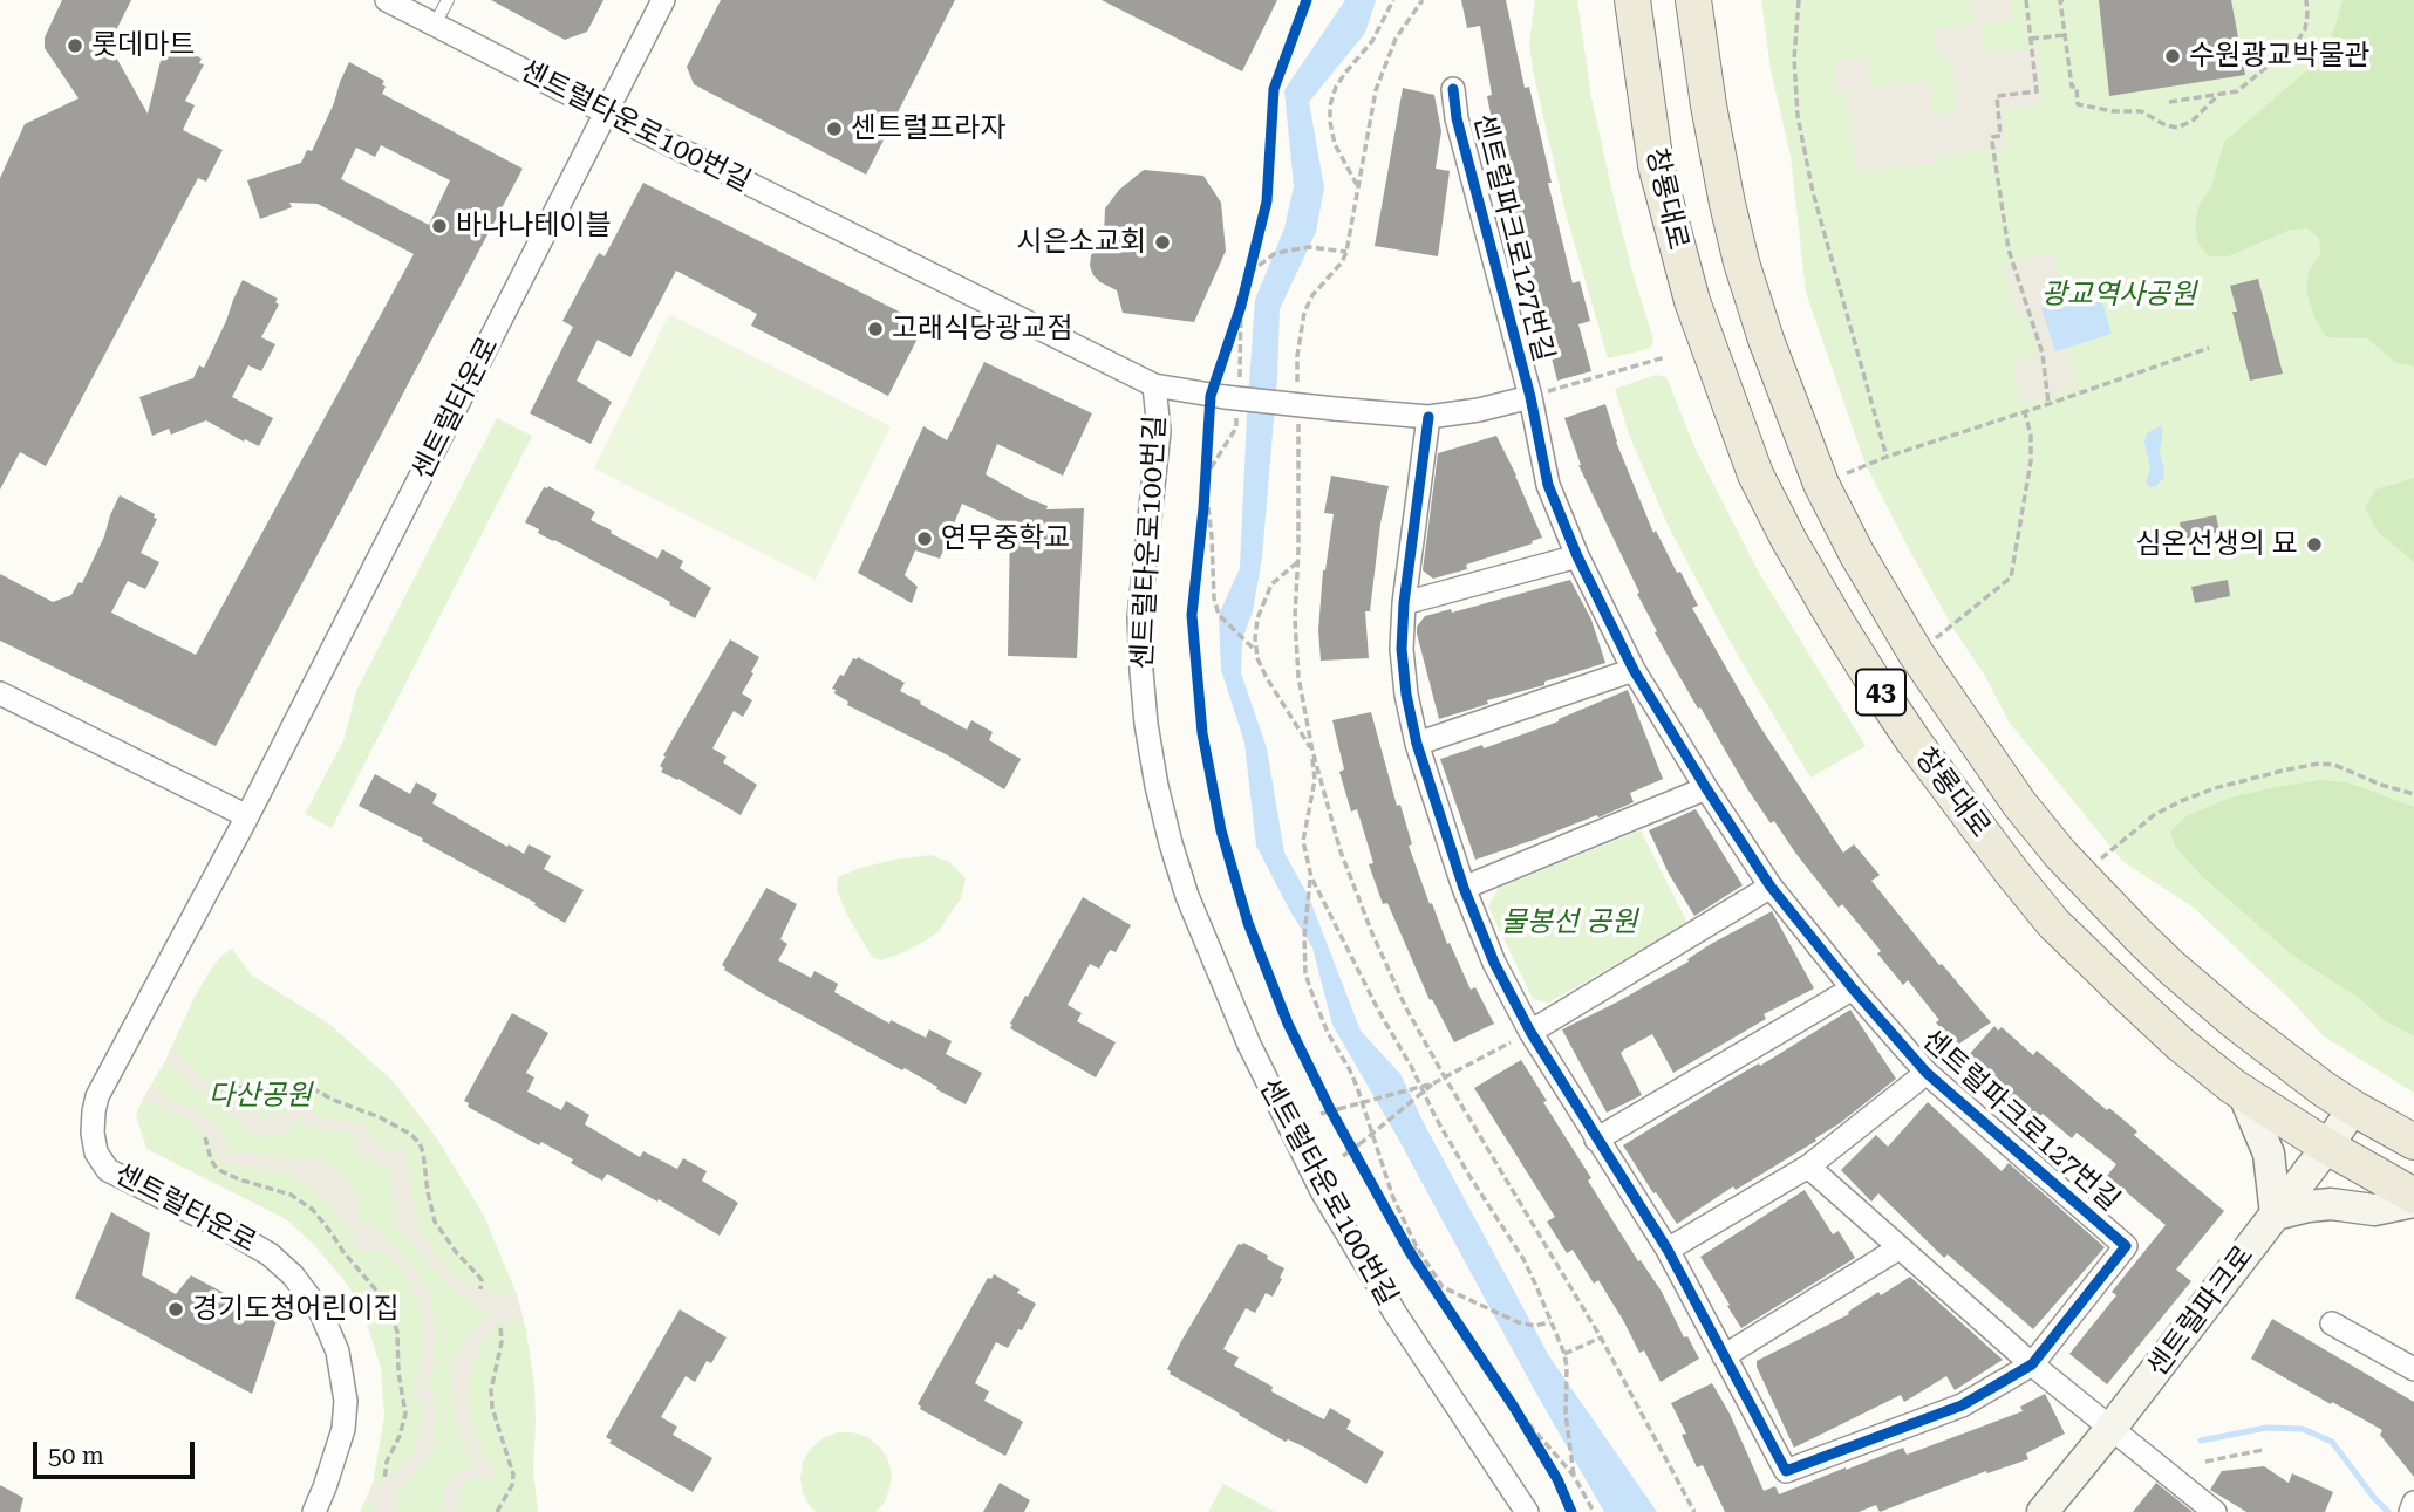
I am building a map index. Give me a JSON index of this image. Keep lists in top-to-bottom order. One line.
{"streets":{"main road":["창룡대로","43"],"street":["센트럴타운로100번길","센트럴파크로127번길","센트럴타운로","센트럴파크로"]},"crossings":[["센트럴타운로100번길","센트럴파크로127번길"],["센트럴타운로100번길","센트럴타운로"],["창룡대로","센트럴파크로"]],"parks":["광교역사공원","물봉선 공원","다산공원"],"places":["롯데마트","수원광교박물관","센트럴프라자","바나나테이블","시은소교회","고래식당광교점","연무중학교","심온선생의 묘","경기도청어린이집"],"scale_bar":"50 m"}
